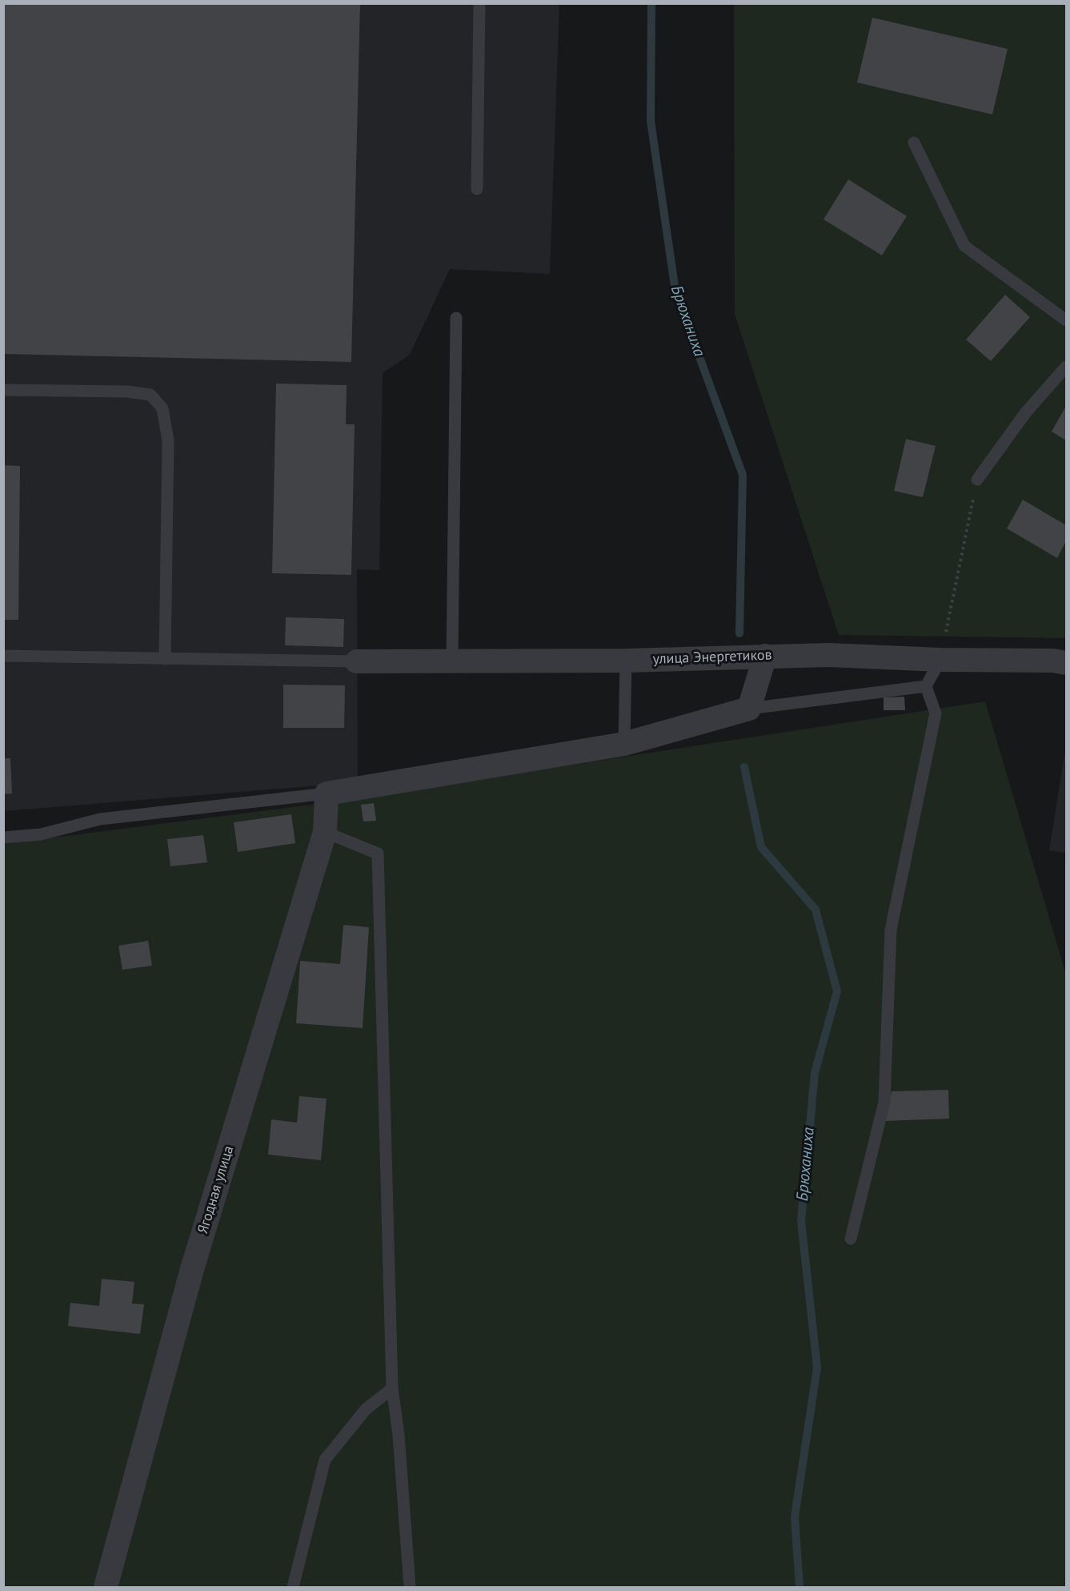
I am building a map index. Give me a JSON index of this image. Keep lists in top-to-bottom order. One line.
{"streets":{"street":["улица Энергетиков","Ягодная улица"]},"water":["Брюханиха"]}
